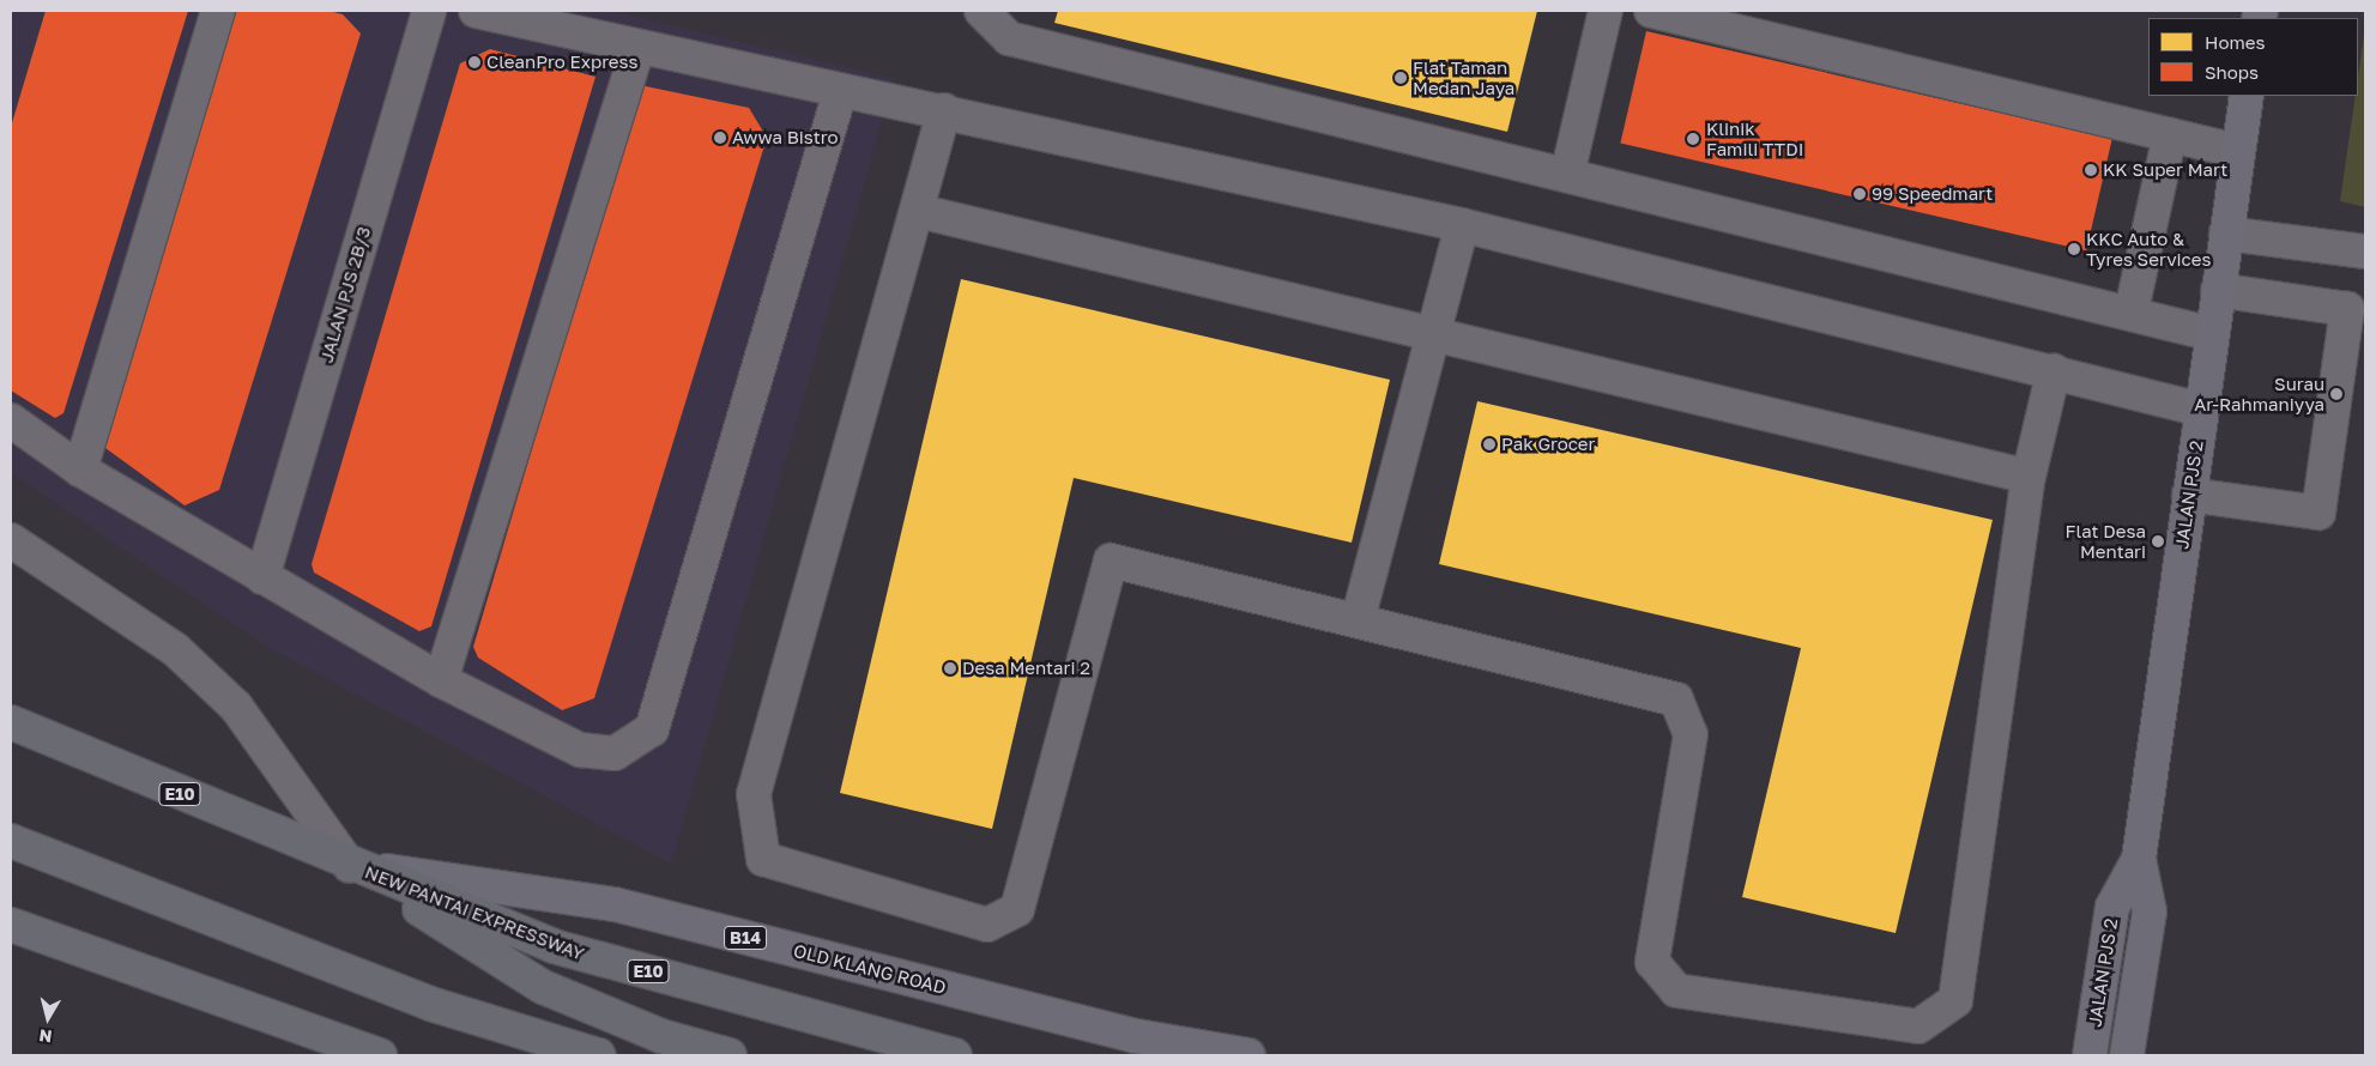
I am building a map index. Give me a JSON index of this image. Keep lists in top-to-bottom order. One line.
{"streets":{"highway":["E10","NEW PANTAI EXPRESSWAY"],"main road":["JALAN PJS 2","B14","OLD KLANG ROAD"],"street":["JALAN PJS 2B/3"]},"crossings":[["NEW PANTAI EXPRESSWAY","OLD KLANG ROAD"]],"places":["CleanPro Express","Flat Taman Medan Jaya","Awwa Bistro","Klinik Famili TTDI","KK Super Mart","99 Speedmart","KKC Auto & Tyres Services","Surau Ar-Rahmaniyya","Pak Grocer","Flat Desa Mentari","Desa Mentari 2"],"legend":["Homes","Shops"],"north":"bottom"}
